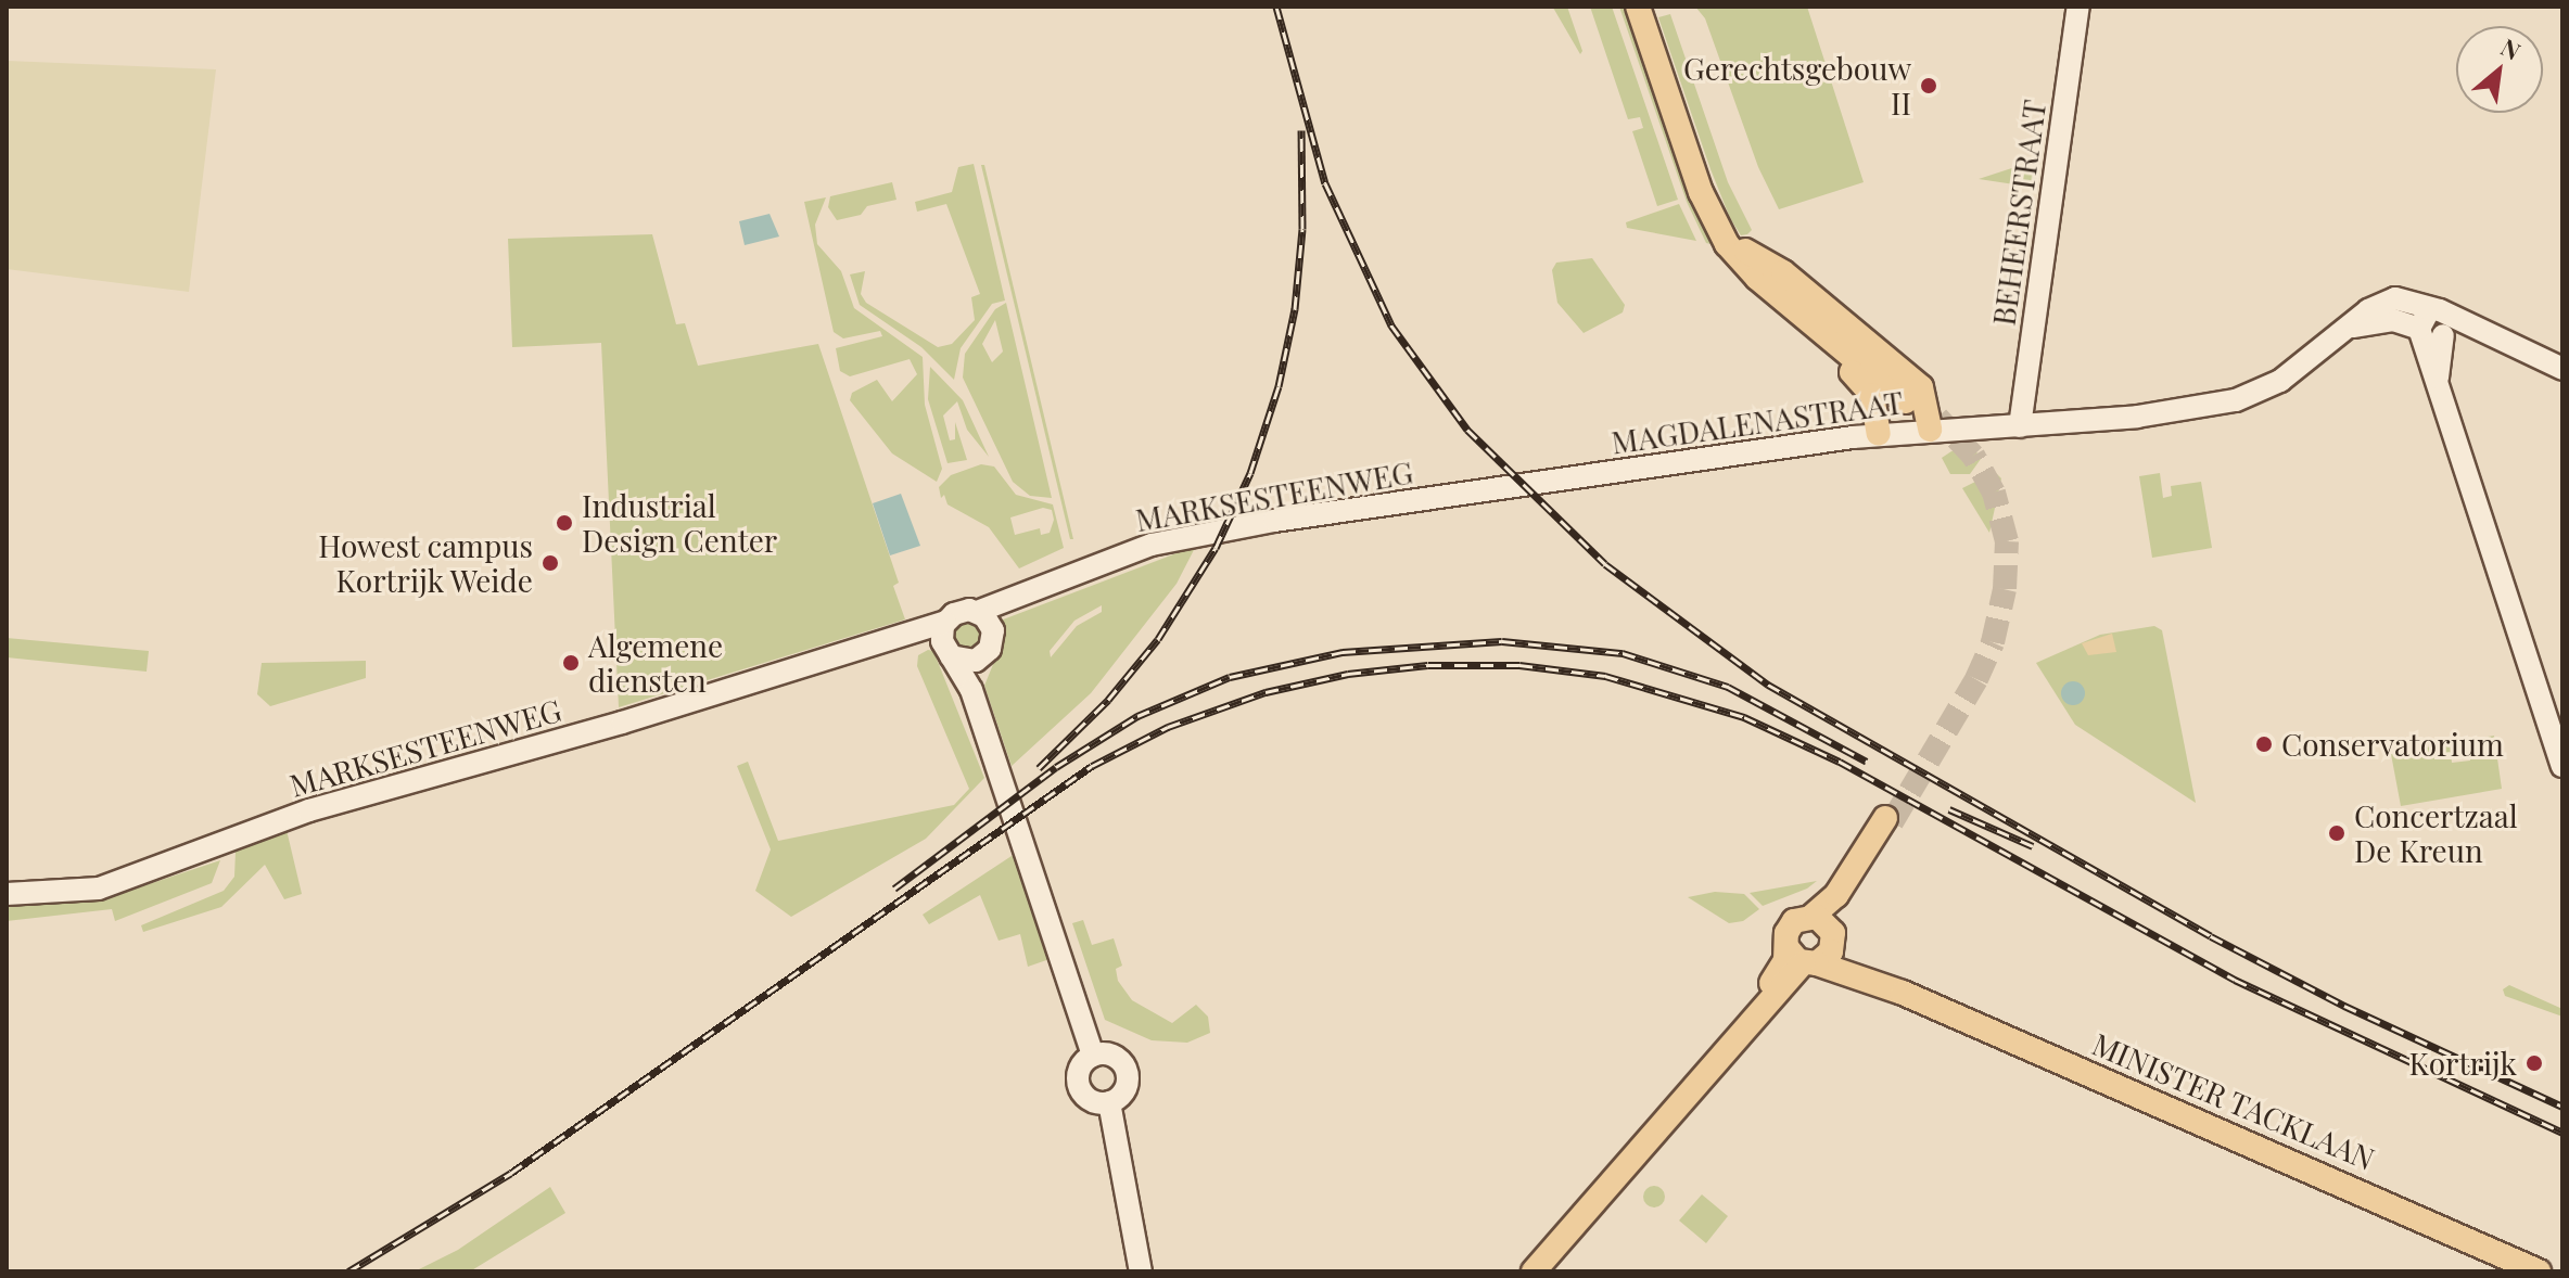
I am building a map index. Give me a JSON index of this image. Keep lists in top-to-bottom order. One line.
{"streets":{"main road":["MINISTER TACKLAAN"],"street":["BEHEERSTRAAT","MAGDALENASTRAAT","MARKSESTEENWEG"]},"crossings":[["BEHEERSTRAAT","MAGDALENASTRAAT"],["MAGDALENASTRAAT","MARKSESTEENWEG"]],"places":["Gerechtsgebouw II","Industrial Design Center","Howest campus Kortrijk Weide","Algemene diensten","Conservatorium","Concertzaal De Kreun","Kortrijk"],"north":"top right"}
